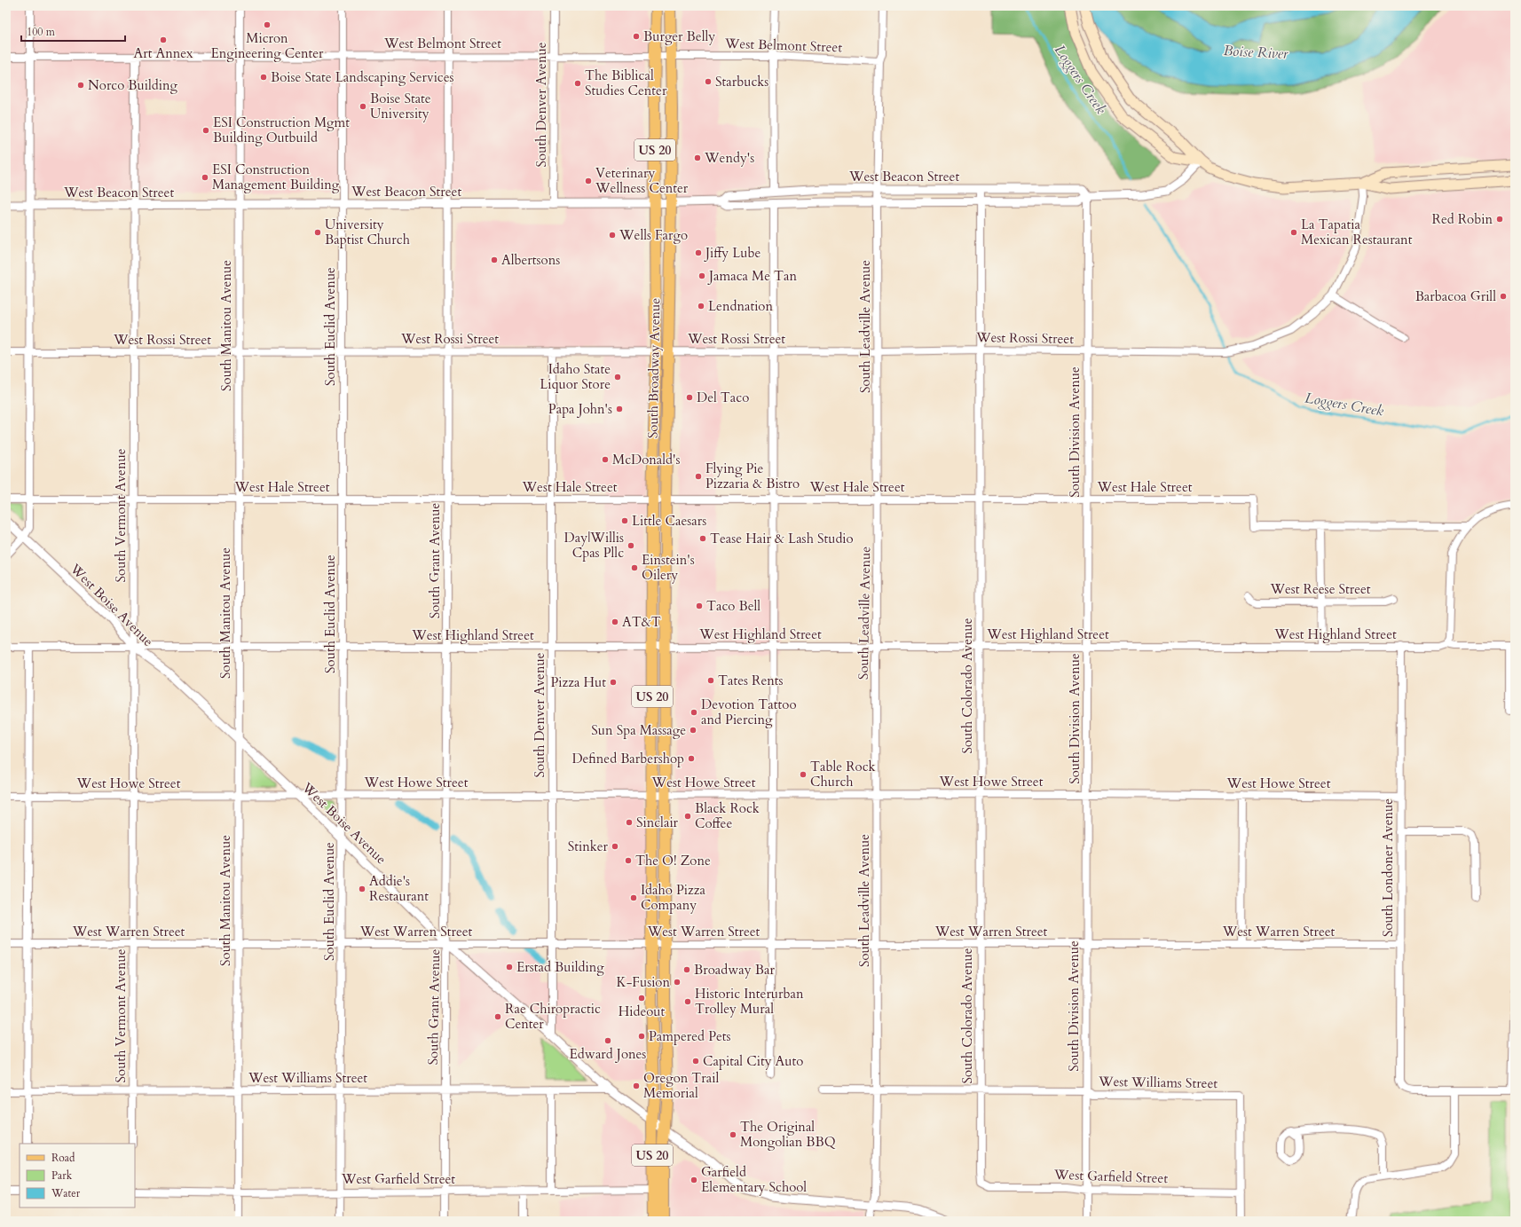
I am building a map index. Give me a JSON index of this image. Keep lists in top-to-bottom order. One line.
{"streets":{"main road":["US 20","South Broadway Avenue"],"street":["West Belmont Street","South Denver Avenue","West Beacon Street","South Manitou Avenue","South Euclid Avenue","South Leadville Avenue","West Rossi Street","South Division Avenue","West Hale Street","South Vermont Avenue","South Grant Avenue","West Reese Street","West Boise Avenue","West Highland Street","South Colorado Avenue","West Howe Street","South Londoner Avenue","West Warren Street","West Williams Street","West Garfield Street"]},"crossings":[["West Belmont Street","South Denver Avenue"],["West Belmont Street","South Manitou Avenue"],["West Belmont Street","South Euclid Avenue"],["West Belmont Street","South Leadville Avenue"],["West Belmont Street","South Broadway Avenue"],["West Belmont Street","South Vermont Avenue"],["West Belmont Street","South Grant Avenue"],["South Denver Avenue","West Beacon Street"],["South Denver Avenue","West Rossi Street"],["South Denver Avenue","West Hale Street"],["South Denver Avenue","West Boise Avenue"],["South Denver Avenue","West Highland Street"],["South Denver Avenue","West Howe Street"],["South Denver Avenue","West Warren Street"],["West Beacon Street","South Manitou Avenue"],["West Beacon Street","South Euclid Avenue"],["West Beacon Street","South Leadville Avenue"],["West Beacon Street","South Broadway Avenue"],["West Beacon Street","South Division Avenue"],["West Beacon Street","South Vermont Avenue"],["West Beacon Street","South Grant Avenue"],["West Beacon Street","South Colorado Avenue"],["South Manitou Avenue","West Rossi Street"],["South Manitou Avenue","West Hale Street"],["South Manitou Avenue","West Boise Avenue"],["South Manitou Avenue","West Highland Street"],["South Manitou Avenue","West Howe Street"],["South Manitou Avenue","West Warren Street"],["South Manitou Avenue","West Williams Street"],["South Manitou Avenue","West Garfield Street"],["South Euclid Avenue","West Rossi Street"],["South Euclid Avenue","West Hale Street"],["South Euclid Avenue","West Boise Avenue"],["South Euclid Avenue","West Highland Street"],["South Euclid Avenue","West Howe Street"],["South Euclid Avenue","West Warren Street"],["South Euclid Avenue","West Williams Street"],["South Euclid Avenue","West Garfield Street"],["South Leadville Avenue","West Rossi Street"],["South Leadville Avenue","West Hale Street"],["South Leadville Avenue","West Boise Avenue"],["South Leadville Avenue","West Highland Street"],["South Leadville Avenue","West Howe Street"],["South Leadville Avenue","West Warren Street"],["South Leadville Avenue","West Williams Street"],["West Rossi Street","South Broadway Avenue"],["West Rossi Street","South Division Avenue"],["West Rossi Street","South Vermont Avenue"],["West Rossi Street","South Grant Avenue"],["West Rossi Street","South Colorado Avenue"],["South Broadway Avenue","West Hale Street"],["South Broadway Avenue","West Boise Avenue"],["South Broadway Avenue","West Highland Street"],["South Broadway Avenue","West Howe Street"],["South Broadway Avenue","West Warren Street"],["South Broadway Avenue","West Garfield Street"],["South Division Avenue","West Hale Street"],["South Division Avenue","West Highland Street"],["South Division Avenue","West Howe Street"],["South Division Avenue","West Warren Street"],["South Division Avenue","West Williams Street"],["South Division Avenue","West Garfield Street"],["West Hale Street","South Vermont Avenue"],["West Hale Street","South Grant Avenue"],["West Hale Street","South Colorado Avenue"],["South Vermont Avenue","West Boise Avenue"],["South Vermont Avenue","West Highland Street"],["South Vermont Avenue","West Howe Street"],["South Vermont Avenue","West Warren Street"],["South Vermont Avenue","West Williams Street"],["South Grant Avenue","West Boise Avenue"],["South Grant Avenue","West Highland Street"],["South Grant Avenue","West Howe Street"],["South Grant Avenue","West Warren Street"],["South Grant Avenue","West Williams Street"],["South Grant Avenue","West Garfield Street"],["West Boise Avenue","West Highland Street"],["West Boise Avenue","West Howe Street"],["West Boise Avenue","West Warren Street"],["West Boise Avenue","West Williams Street"],["West Highland Street","South Colorado Avenue"],["West Highland Street","South Londoner Avenue"],["South Colorado Avenue","West Howe Street"],["South Colorado Avenue","West Warren Street"],["South Colorado Avenue","West Williams Street"],["South Colorado Avenue","West Garfield Street"],["West Howe Street","South Londoner Avenue"],["South Londoner Avenue","West Warren Street"],["West Williams Street","West Garfield Street"]],"water":["Boise River","Loggers Creek"],"places":["Micron Engineering Center","Burger Belly","Art Annex","Boise State Landscaping Services","Starbucks","The Biblical Studies Center","Norco Building","Boise State University","ESI Construction Mgmt Building Outbuild","Wendy's","ESI Construction Management Building","Veterinary Wellness Center","Red Robin","University Baptist Church","La Tapatia Mexican Restaurant","Wells Fargo","Jiffy Lube","Albertsons","Jamaca Me Tan","Barbacoa Grill","Lendnation","Idaho State Liquor Store","Del Taco","Papa John's","McDonald's","Flying Pie Pizzaria & Bistro","Little Caesars","Tease Hair & Lash Studio","Day|Willis Cpas Pllc","Einstein's Oilery","Taco Bell","AT&T","Tates Rents","Pizza Hut","Devotion Tattoo and Piercing","Sun Spa Massage","Defined Barbershop","Table Rock Church","Black Rock Coffee","Sinclair","Stinker","The O! Zone","Addie's Restaurant","Idaho Pizza Company","Erstad Building","Broadway Bar","K-Fusion","Hideout","Historic Interurban Trolley Mural","Rae Chiropractic Center","Pampered Pets","Edward Jones","Capital City Auto","Oregon Trail Memorial","The Original Mongolian BBQ","Garfield Elementary School"],"legend":["Road","Park","Water"],"scale_bar":"100 m"}
